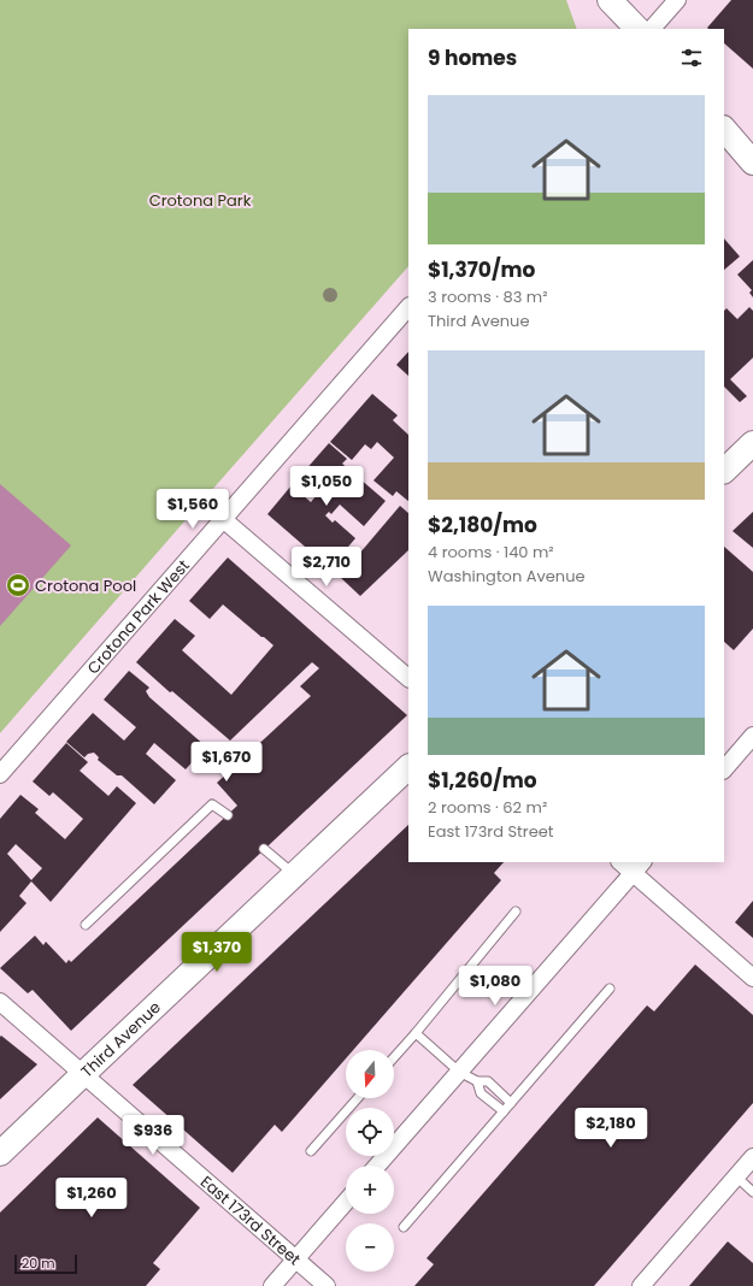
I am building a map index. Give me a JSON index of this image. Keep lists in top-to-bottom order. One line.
{"streets":{"main road":["Third Avenue"],"street":["Crotona Park West","East 173rd Street"]},"crossings":[["Third Avenue","East 173rd Street"]],"parks":["Crotona Park"],"places":{"sports":["Crotona Pool"]},"scale_bar":"20 m","north":"bottom","page":{"heading":"9 homes","list":[{"name":"$1,370/mo","note":"3 rooms · 83 m² · Third Avenue"},{"name":"$2,180/mo","note":"4 rooms · 140 m² · Washington Avenue"},{"name":"$1,260/mo","note":"2 rooms · 62 m² · East 173rd Street"}],"price":["$1,050","$1,560","$2,710","$1,670","$1,370","$1,080","$2,180","$936","$1,260"],"map_buttons":["+","−"],"scale":"20 m"}}
